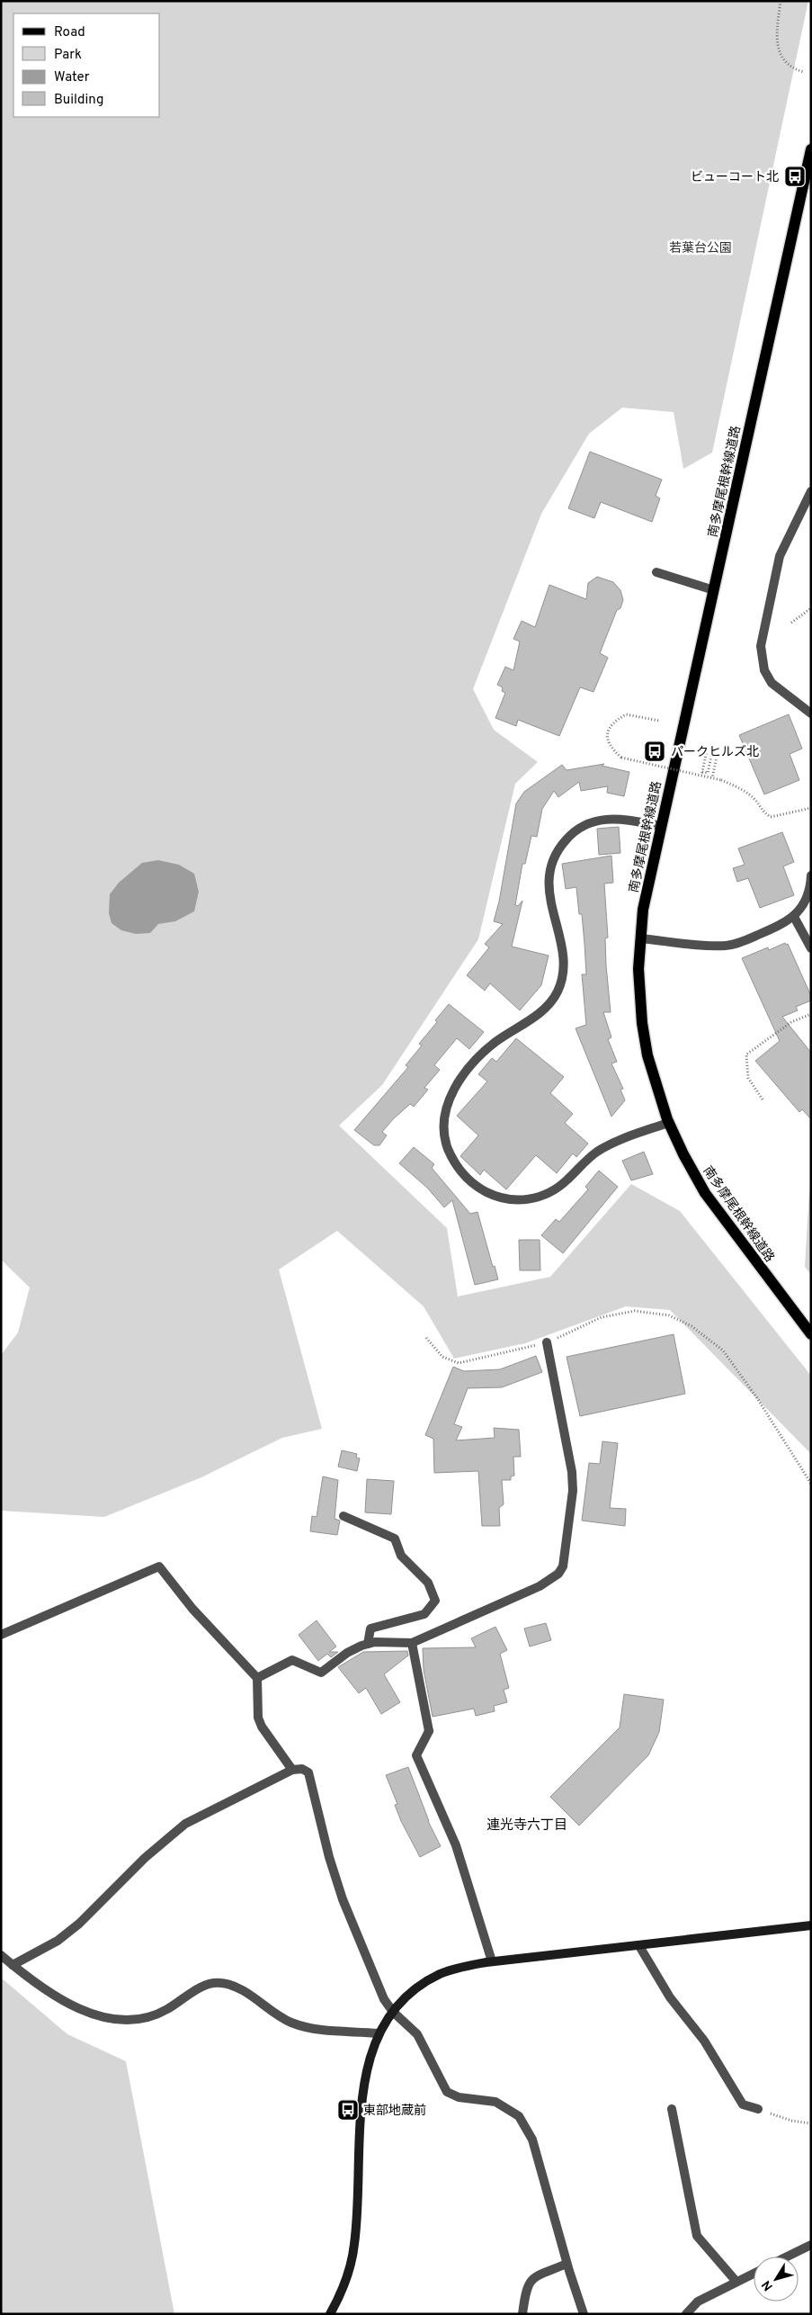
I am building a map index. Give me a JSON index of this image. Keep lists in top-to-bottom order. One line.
{"streets":{"main road":["南多摩尾根幹線道路"]},"districts":["連光寺六丁目"],"parks":["若葉台公園"],"places":{"bus stop":["ビューコート北","パークヒルズ北","東部地蔵前"]},"legend":["Road","Park","Water","Building"],"north":"bottom left"}
